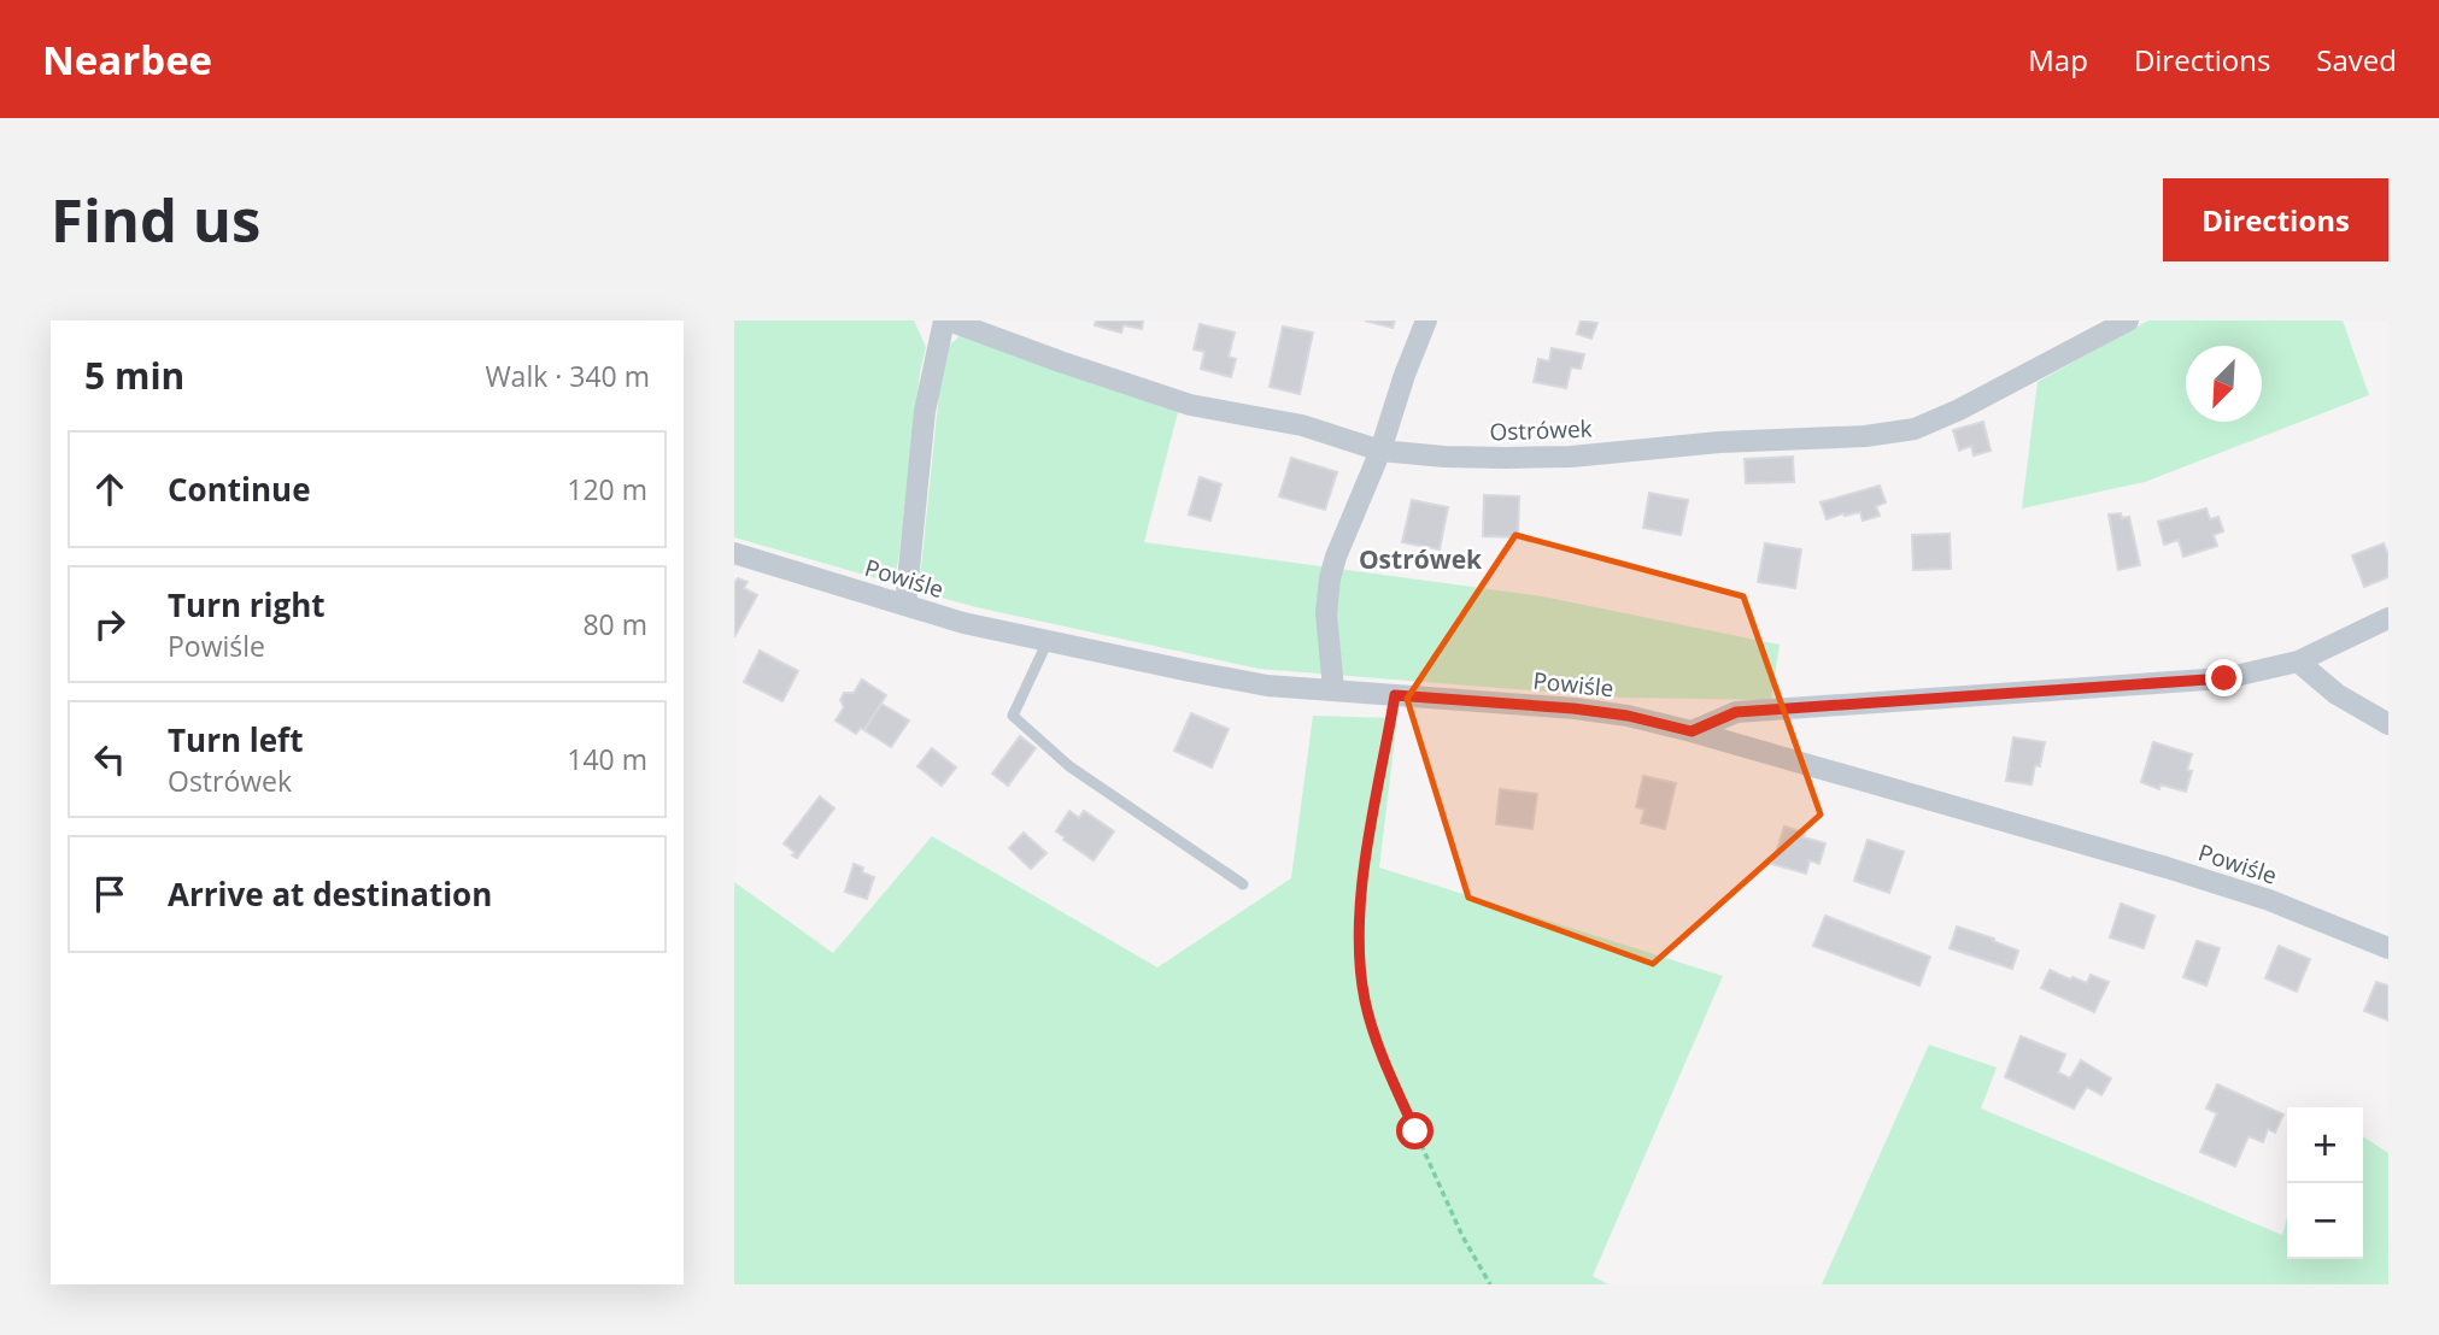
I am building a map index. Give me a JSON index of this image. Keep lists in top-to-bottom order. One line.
{"streets":{"street":["Ostrówek","Powiśle"]},"districts":["Ostrówek"],"north":"bottom left","page":{"header":"Nearbee","nav":["Map","Directions","Saved"],"buttons":"Directions","title":"Find us","heading":["5 min","Walk · 340 m"],"list":[["Continue","120 m"],["Turn right","Powiśle","80 m"],["Turn left","Ostrówek","140 m"],"Arrive at destination"],"map_buttons":["+","−"]}}
